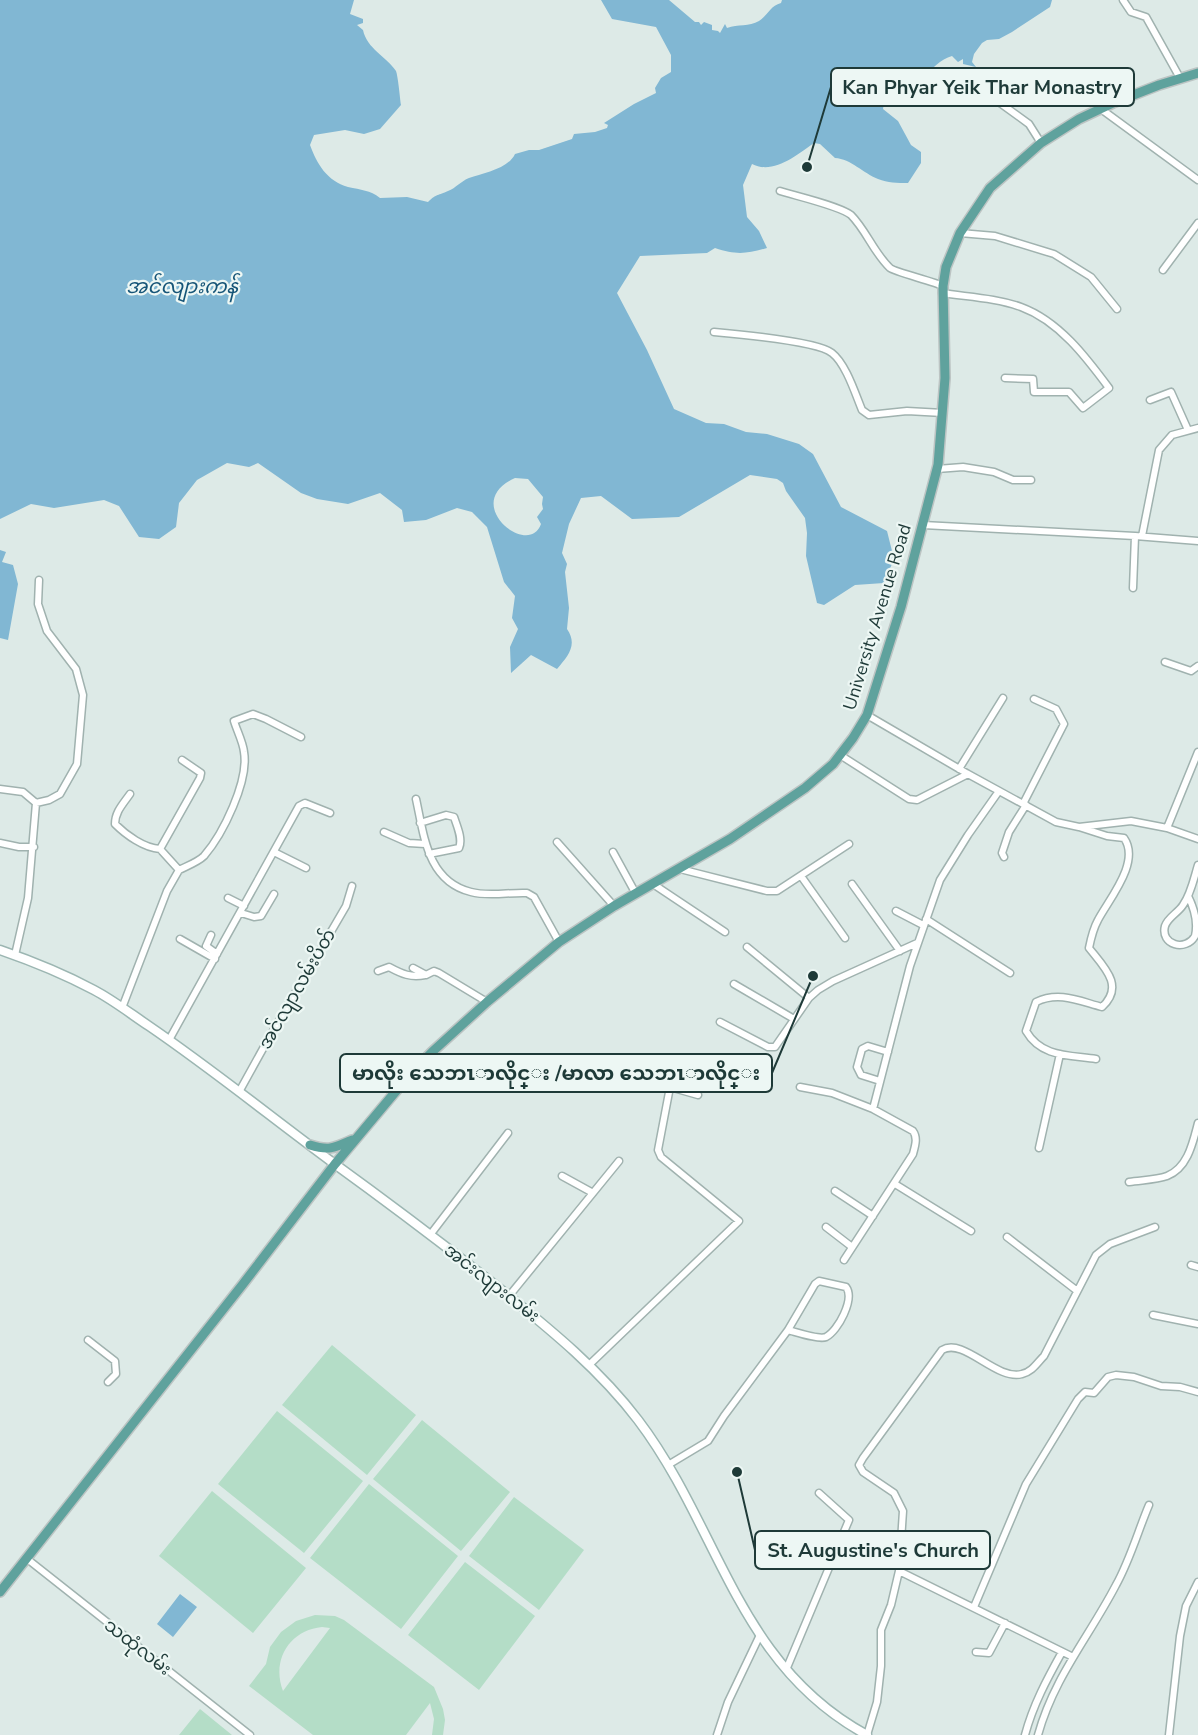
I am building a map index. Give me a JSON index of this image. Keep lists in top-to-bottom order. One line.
{"streets":{"main road":["University Avenue Road","အင်းလျားလမ်း"],"street":["အင်လျာလမ်းပိတ်","သထုံလမ်း"]},"crossings":[["University Avenue Road","အင်းလျားလမ်း"],["University Avenue Road","သထုံလမ်း"],["အင်လျာလမ်းပိတ်","အင်းလျားလမ်း"]],"water":["အင်လျားကန်"],"places":["Kan Phyar Yeik Thar Monastry","မာလိုး သေဘၤာလိုင္း /မာလာ သေဘၤာလိုင္း","St. Augustine's Church"]}
